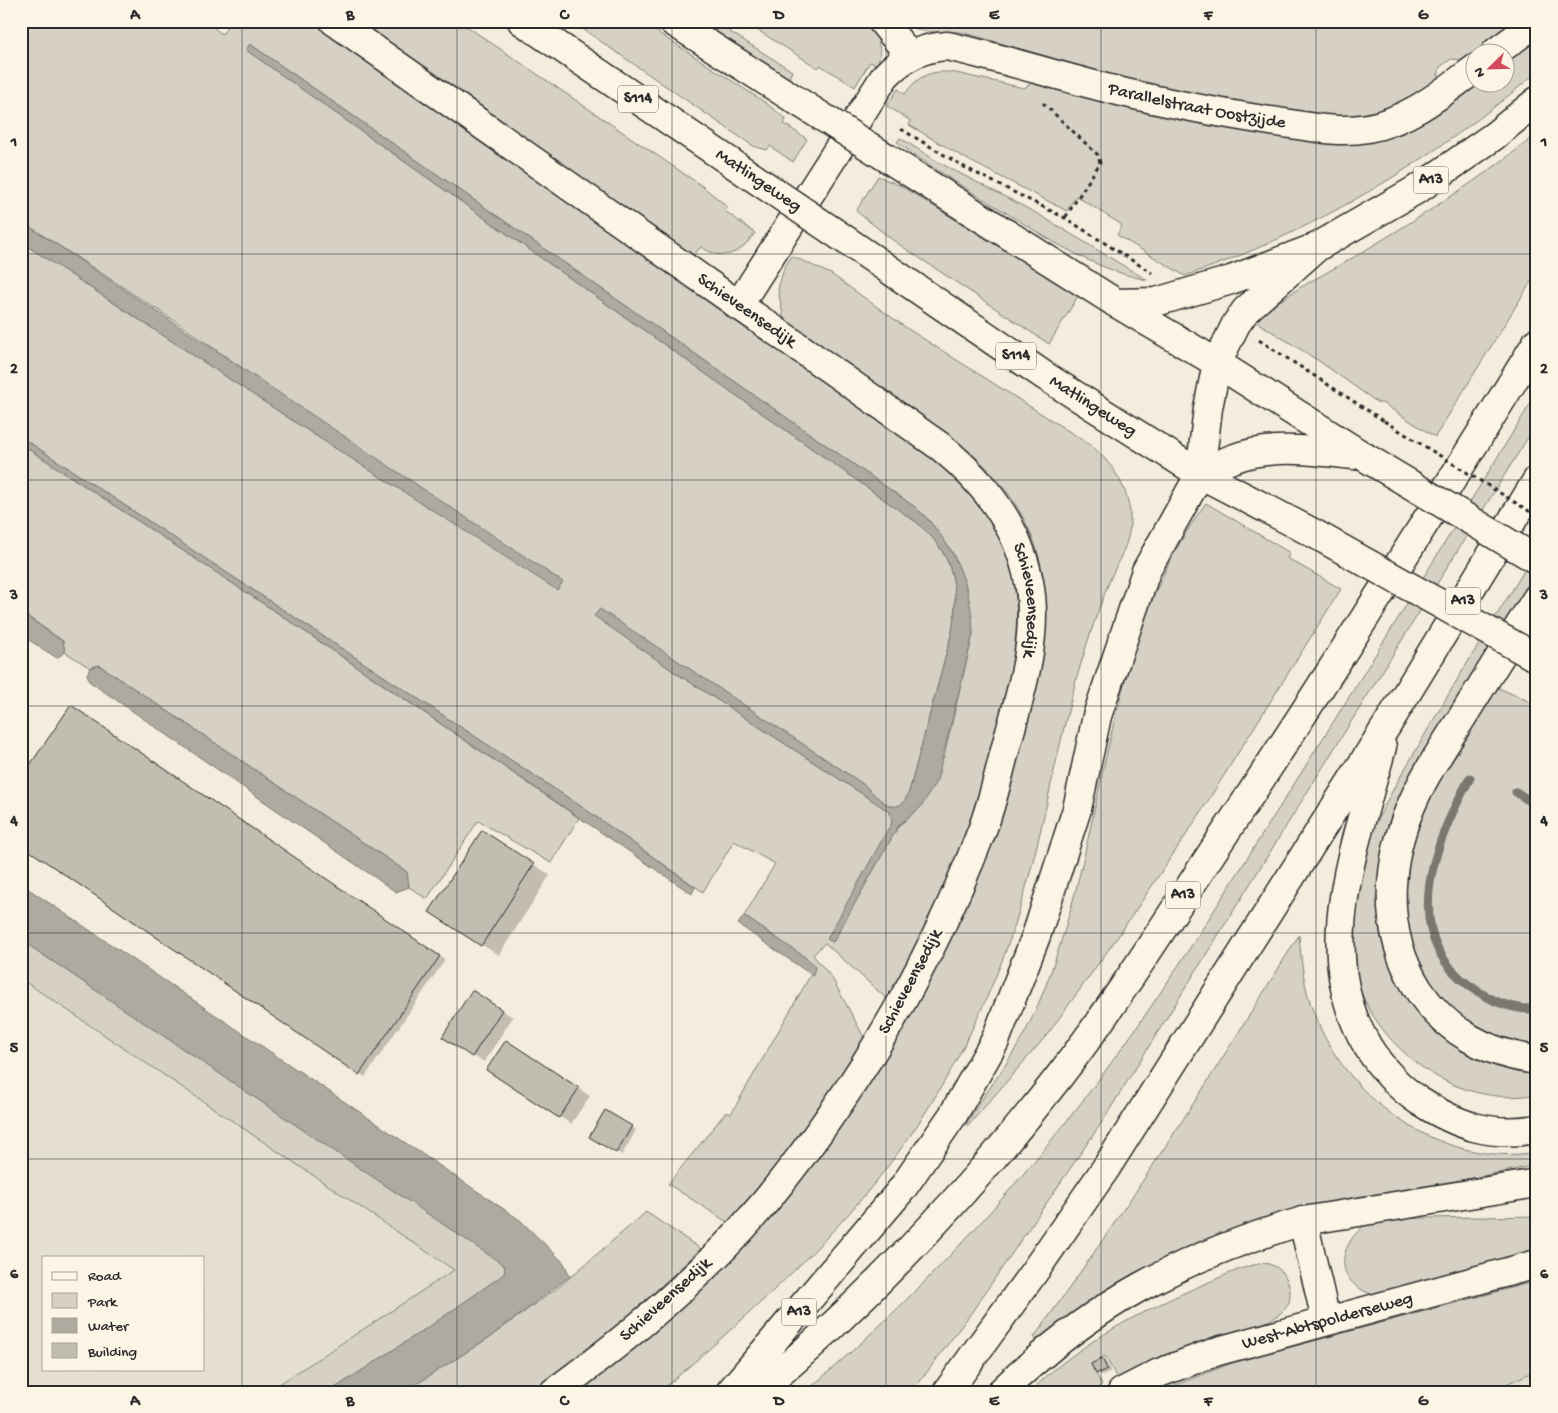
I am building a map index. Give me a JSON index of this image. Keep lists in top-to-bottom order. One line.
{"streets":{"main road":["S114","Parallelstraat Oostzijde","A13","Matlingeweg","Schieveensedijk","West-Abtspolderseweg"]},"crossings":[["Parallelstraat Oostzijde","Schieveensedijk"],["A13","Matlingeweg"]],"legend":["Road","Park","Water","Building"],"north":"bottom left","grid":{"columns":["A","B","C","D","E","F","G"],"rows":["1","2","3","4","5","6"]}}
